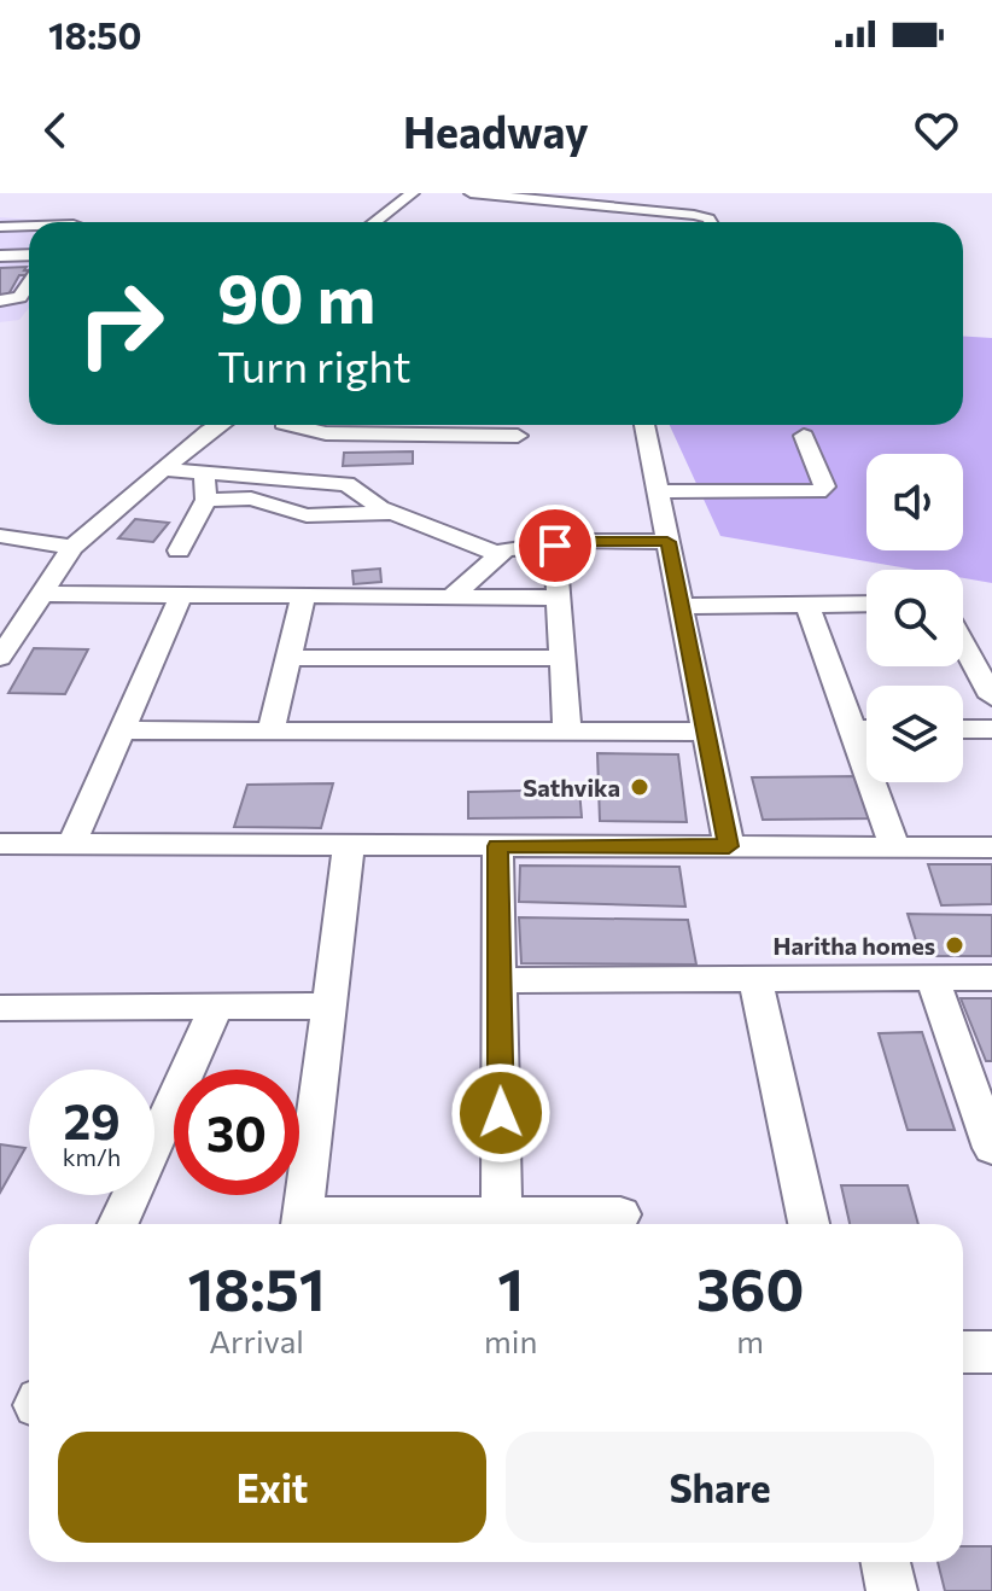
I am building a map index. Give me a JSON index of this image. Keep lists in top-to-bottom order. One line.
{"places":["Sathvika","Haritha homes"],"page":{"status":"18:50","header":"Headway","turn":["90 m","Turn right"],"speed":"29 km/h","limit":"30","eta":["18:51","Arrival","1","min","360","m"],"buttons":["Exit","Share"]}}
